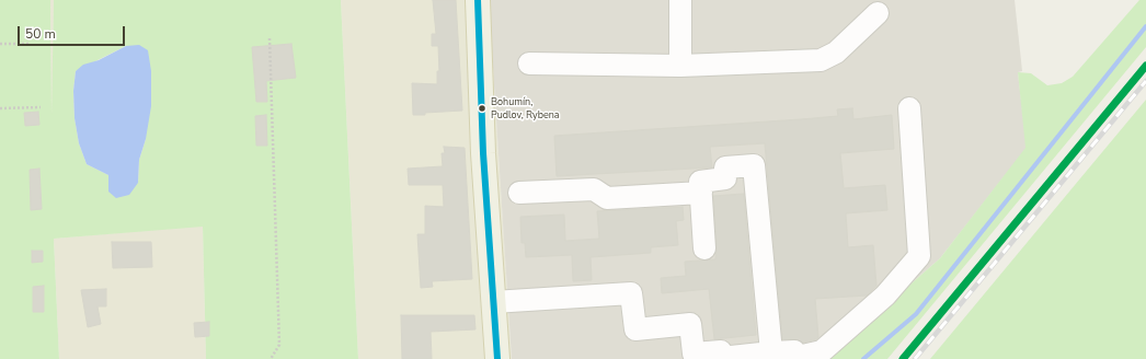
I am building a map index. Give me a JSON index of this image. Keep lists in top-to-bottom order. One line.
{"places":["Bohumín, Pudlov, Rybena"],"scale_bar":"50 m"}
